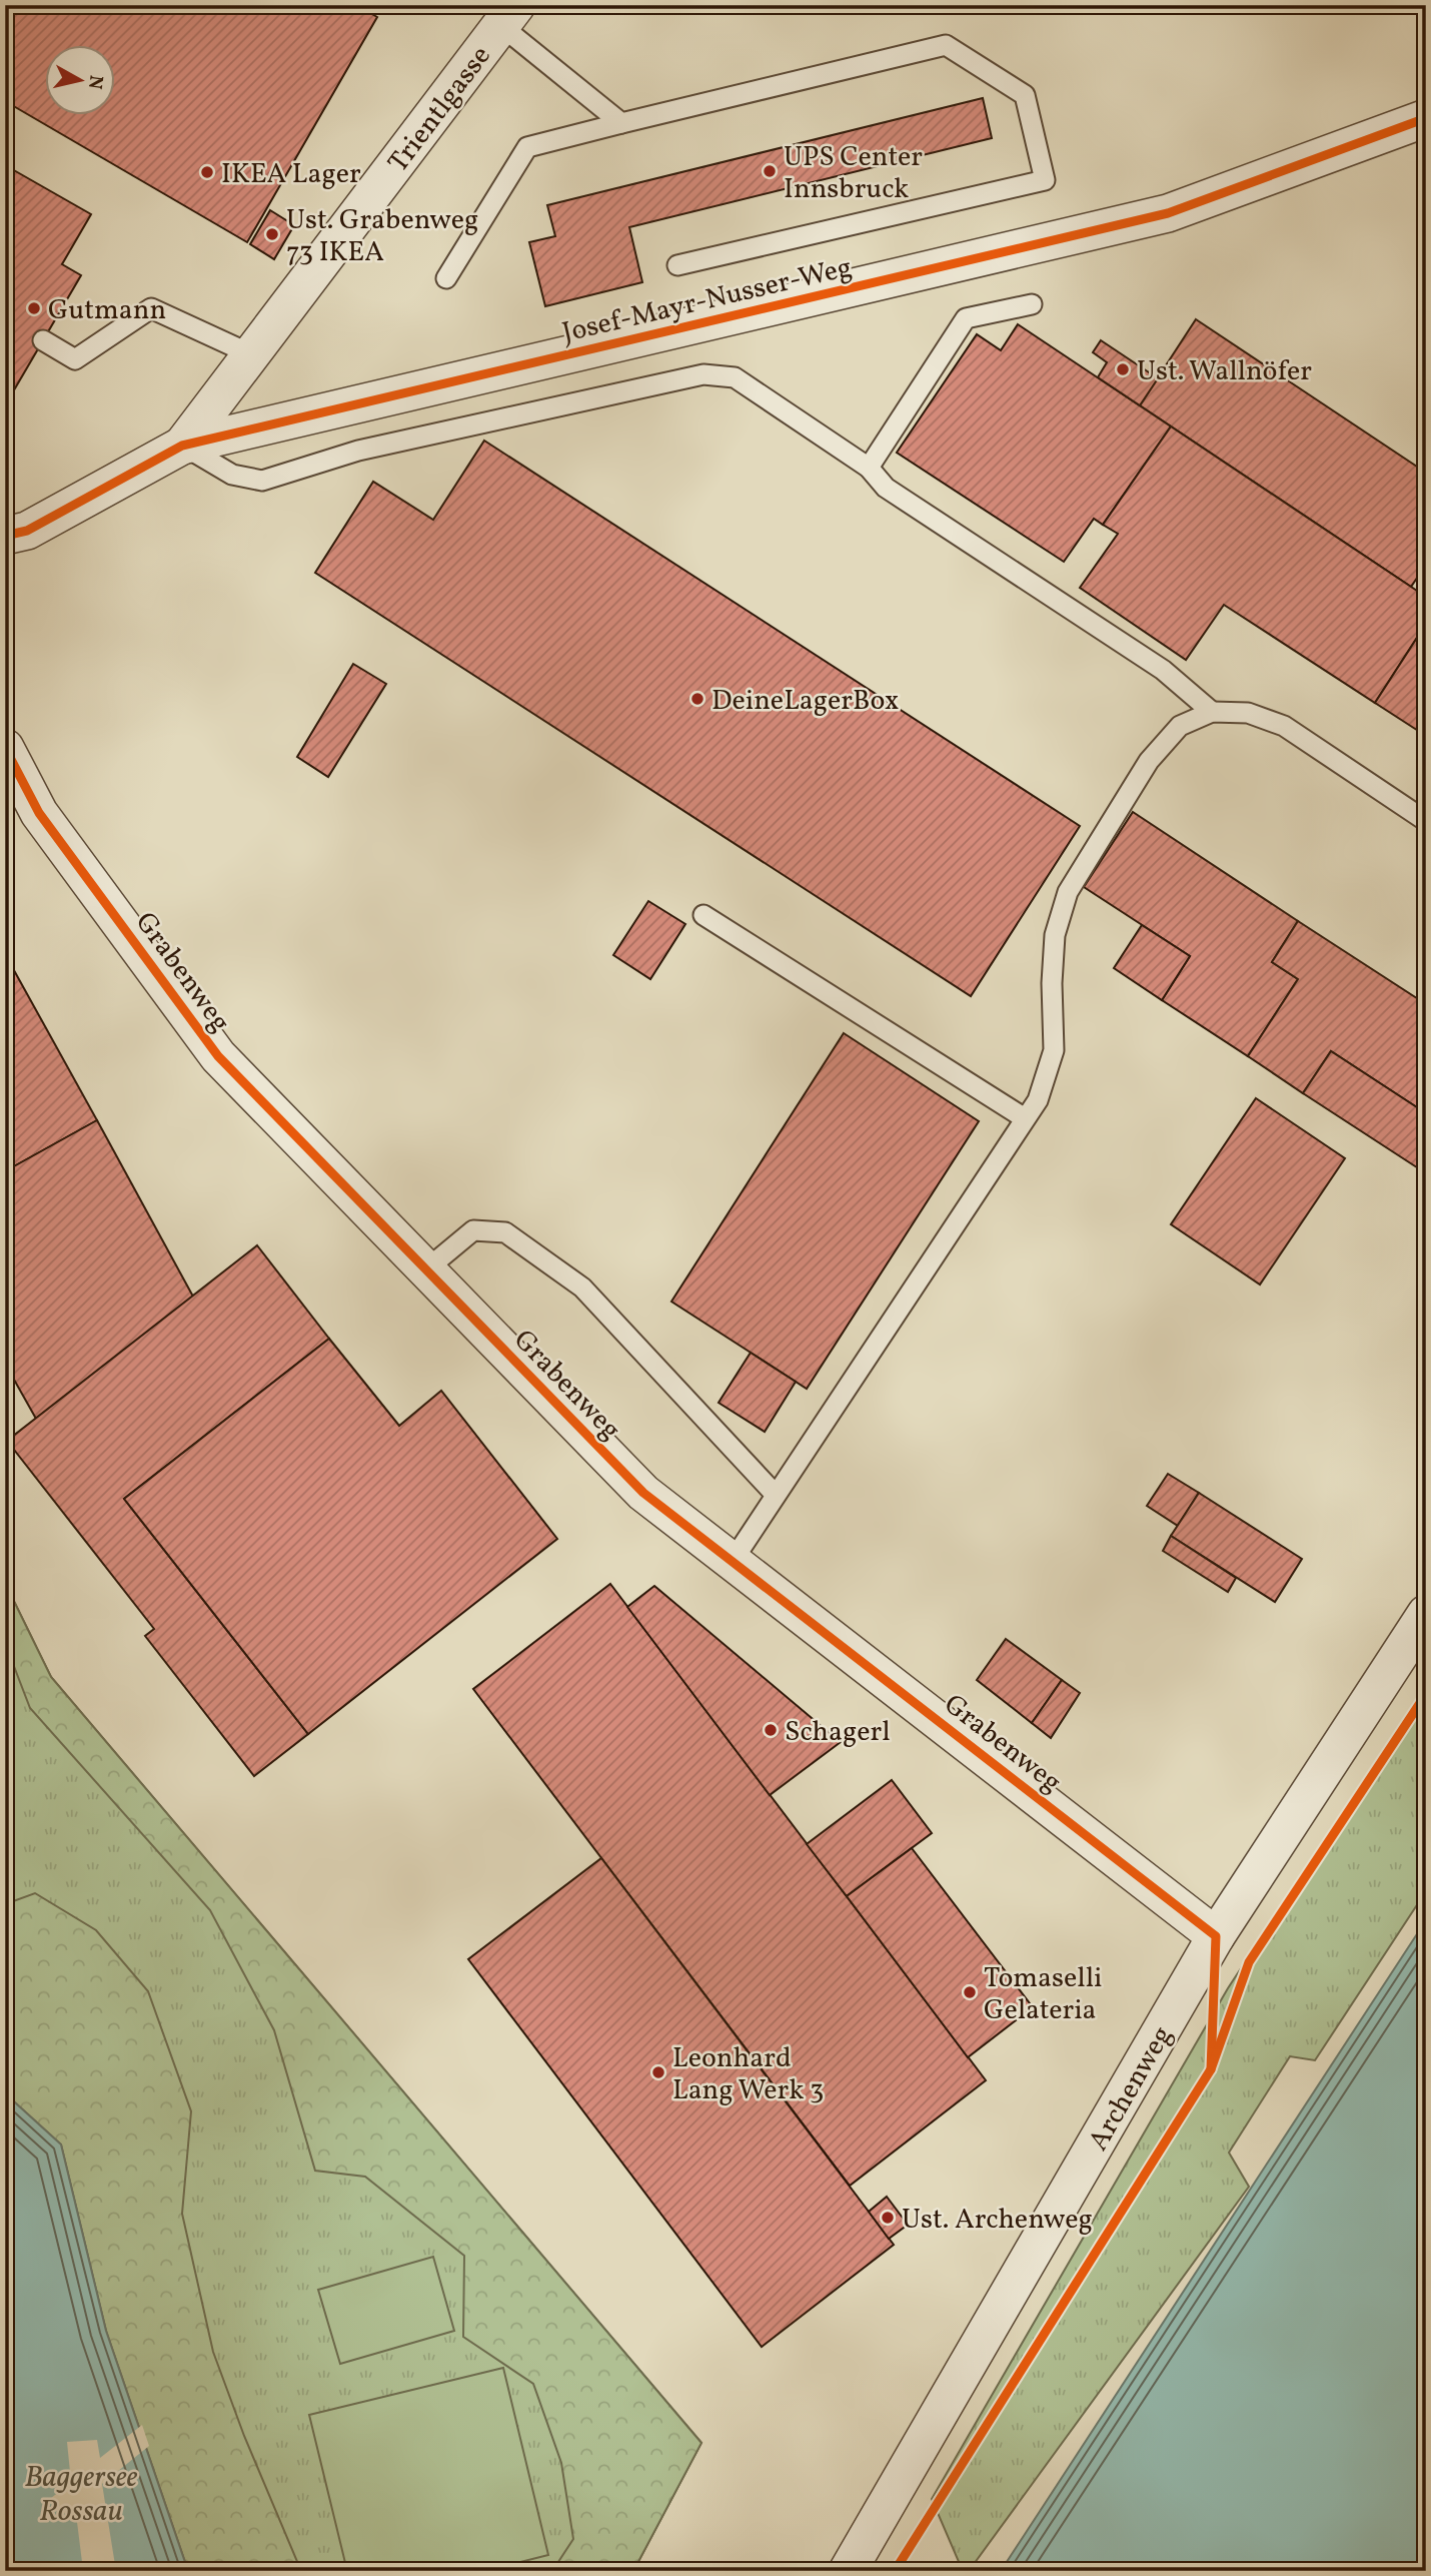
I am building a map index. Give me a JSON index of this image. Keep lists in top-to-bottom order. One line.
{"streets":{"street":["Trientlgasse","Josef-Mayr-Nusser-Weg","Grabenweg","Archenweg"]},"crossings":[["Trientlgasse","Josef-Mayr-Nusser-Weg"],["Grabenweg","Archenweg"]],"water":["Baggersee Rossau"],"places":["UPS Center Innsbruck","IKEA Lager","Ust. Grabenweg 73 IKEA","Gutmann","Ust. Wallnöfer","DeineLagerBox","Schagerl","Tomaselli Gelateria","Leonhard Lang Werk 3","Ust. Archenweg"],"north":"right"}
